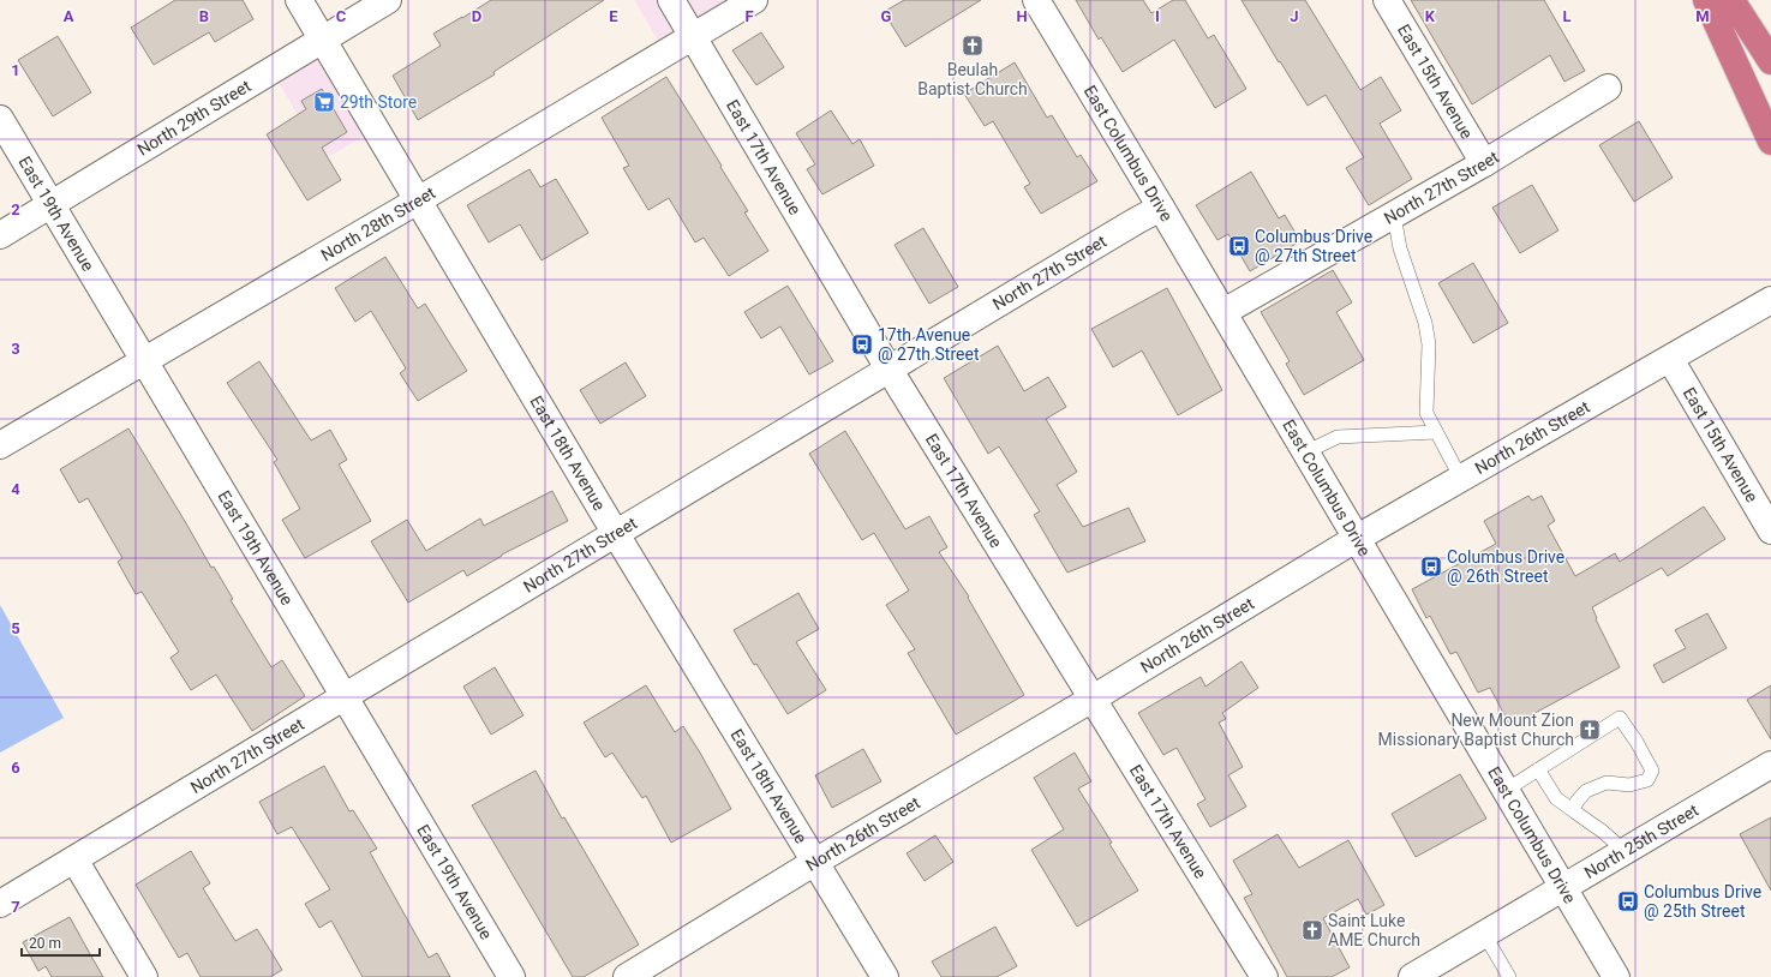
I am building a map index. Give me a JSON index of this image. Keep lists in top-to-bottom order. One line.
{"streets":{"street":["East 15th Avenue","North 29th Street","East Columbus Drive","East 17th Avenue","North 27th Street","East 19th Avenue","North 28th Street","North 26th Street","East 18th Avenue","North 25th Street"]},"crossings":[["East 15th Avenue","North 27th Street"],["East 15th Avenue","North 26th Street"],["North 29th Street","East 19th Avenue"],["North 29th Street","East 18th Avenue"],["East Columbus Drive","North 27th Street"],["East Columbus Drive","North 26th Street"],["East Columbus Drive","North 25th Street"],["East 17th Avenue","North 27th Street"],["East 17th Avenue","North 28th Street"],["East 17th Avenue","North 26th Street"],["North 27th Street","East 19th Avenue"],["North 27th Street","East 18th Avenue"],["East 19th Avenue","North 28th Street"],["North 28th Street","East 18th Avenue"],["North 26th Street","East 18th Avenue"]],"places":{"church":["Beulah Baptist Church","New Mount Zion Missionary Baptist Church","Saint Luke AME Church"],"supermarket":["29th Store"],"bus stop":["Columbus Drive @ 27th Street","17th Avenue @ 27th Street","Columbus Drive @ 26th Street","Columbus Drive @ 25th Street"]},"scale_bar":"20 m","grid":{"columns":["A","B","C","D","E","F","G","H","I","J","K","L","M"],"rows":["1","2","3","4","5","6","7"]}}
